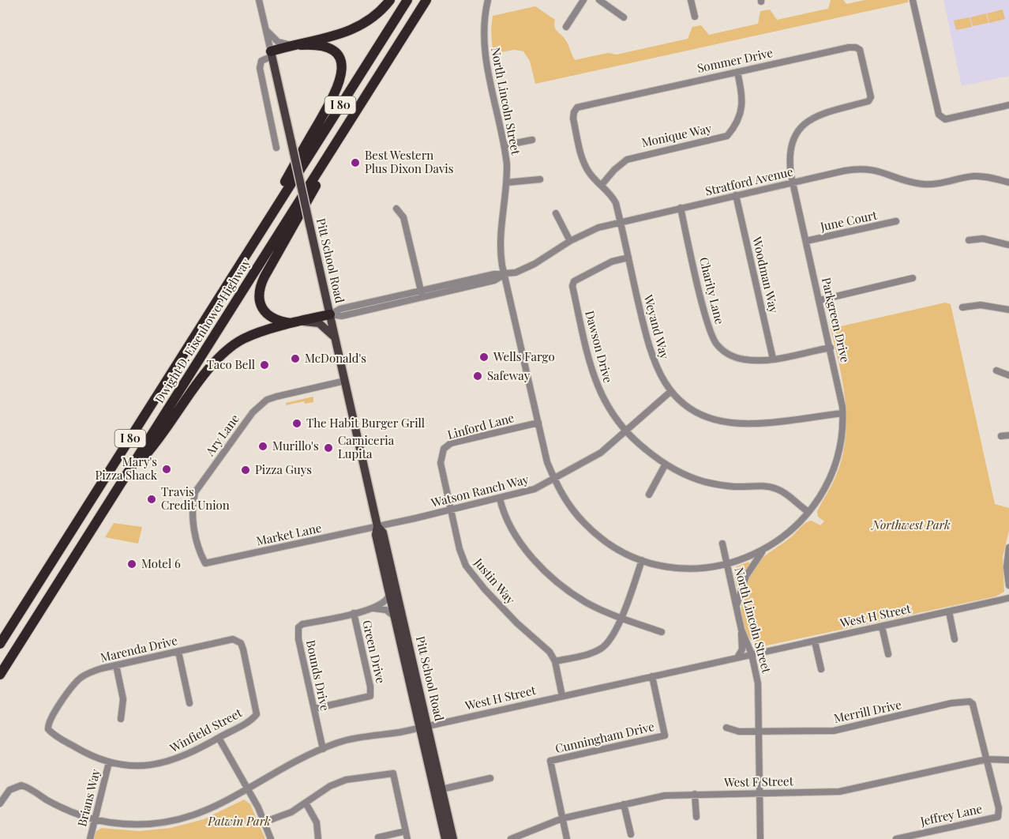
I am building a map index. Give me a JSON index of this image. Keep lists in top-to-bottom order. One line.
{"streets":{"highway":["I 80","Dwight D. Eisenhower Highway"],"main road":["Pitt School Road"],"street":["Sommer Drive","North Lincoln Street","Monique Way","Stratford Avenue","June Court","Woodman Way","Charity Lane","Parkgreen Drive","Weyand Way","Dawson Drive","Linford Lane","Ary Lane","Watson Ranch Way","Market Lane","Justin Way","West H Street","Marenda Drive","Green Drive","Bounds Drive","Merrill Drive","Winfield Street","Cunningham Drive","West F Street","Brians Way","Jeffrey Lane"]},"crossings":[["Sommer Drive","Monique Way"],["Sommer Drive","Parkgreen Drive"],["Sommer Drive","Weyand Way"],["North Lincoln Street","Stratford Avenue"],["North Lincoln Street","Parkgreen Drive"],["North Lincoln Street","Linford Lane"],["North Lincoln Street","Watson Ranch Way"],["North Lincoln Street","West H Street"],["North Lincoln Street","Merrill Drive"],["North Lincoln Street","West F Street"],["Monique Way","Weyand Way"],["Stratford Avenue","Pitt School Road"],["Stratford Avenue","Woodman Way"],["Stratford Avenue","Charity Lane"],["Stratford Avenue","Parkgreen Drive"],["Stratford Avenue","Weyand Way"],["June Court","Parkgreen Drive"],["Pitt School Road","Ary Lane"],["Pitt School Road","Watson Ranch Way"],["Pitt School Road","Market Lane"],["Pitt School Road","West H Street"],["Pitt School Road","Bounds Drive"],["Woodman Way","Charity Lane"],["Charity Lane","Parkgreen Drive"],["Parkgreen Drive","Weyand Way"],["Parkgreen Drive","Dawson Drive"],["Weyand Way","Dawson Drive"],["Weyand Way","Watson Ranch Way"],["Dawson Drive","Watson Ranch Way"],["Linford Lane","Justin Way"],["Ary Lane","Market Lane"],["Watson Ranch Way","Market Lane"],["Watson Ranch Way","Justin Way"],["Justin Way","West H Street"],["West H Street","Bounds Drive"],["West H Street","Cunningham Drive"],["West H Street","Brians Way"],["Marenda Drive","Winfield Street"],["Green Drive","Bounds Drive"],["Merrill Drive","West F Street"],["Merrill Drive","Jeffrey Lane"],["Winfield Street","Brians Way"],["Cunningham Drive","West F Street"],["West F Street","Jeffrey Lane"]],"parks":["Northwest Park","Patwin Park"],"places":["Best Western Plus Dixon Davis","Wells Fargo","McDonald's","Taco Bell","Safeway","The Habit Burger Grill","Murillo's","Carniceria Lupita","Mary's Pizza Shack","Pizza Guys","Travis Credit Union","Motel 6"]}
